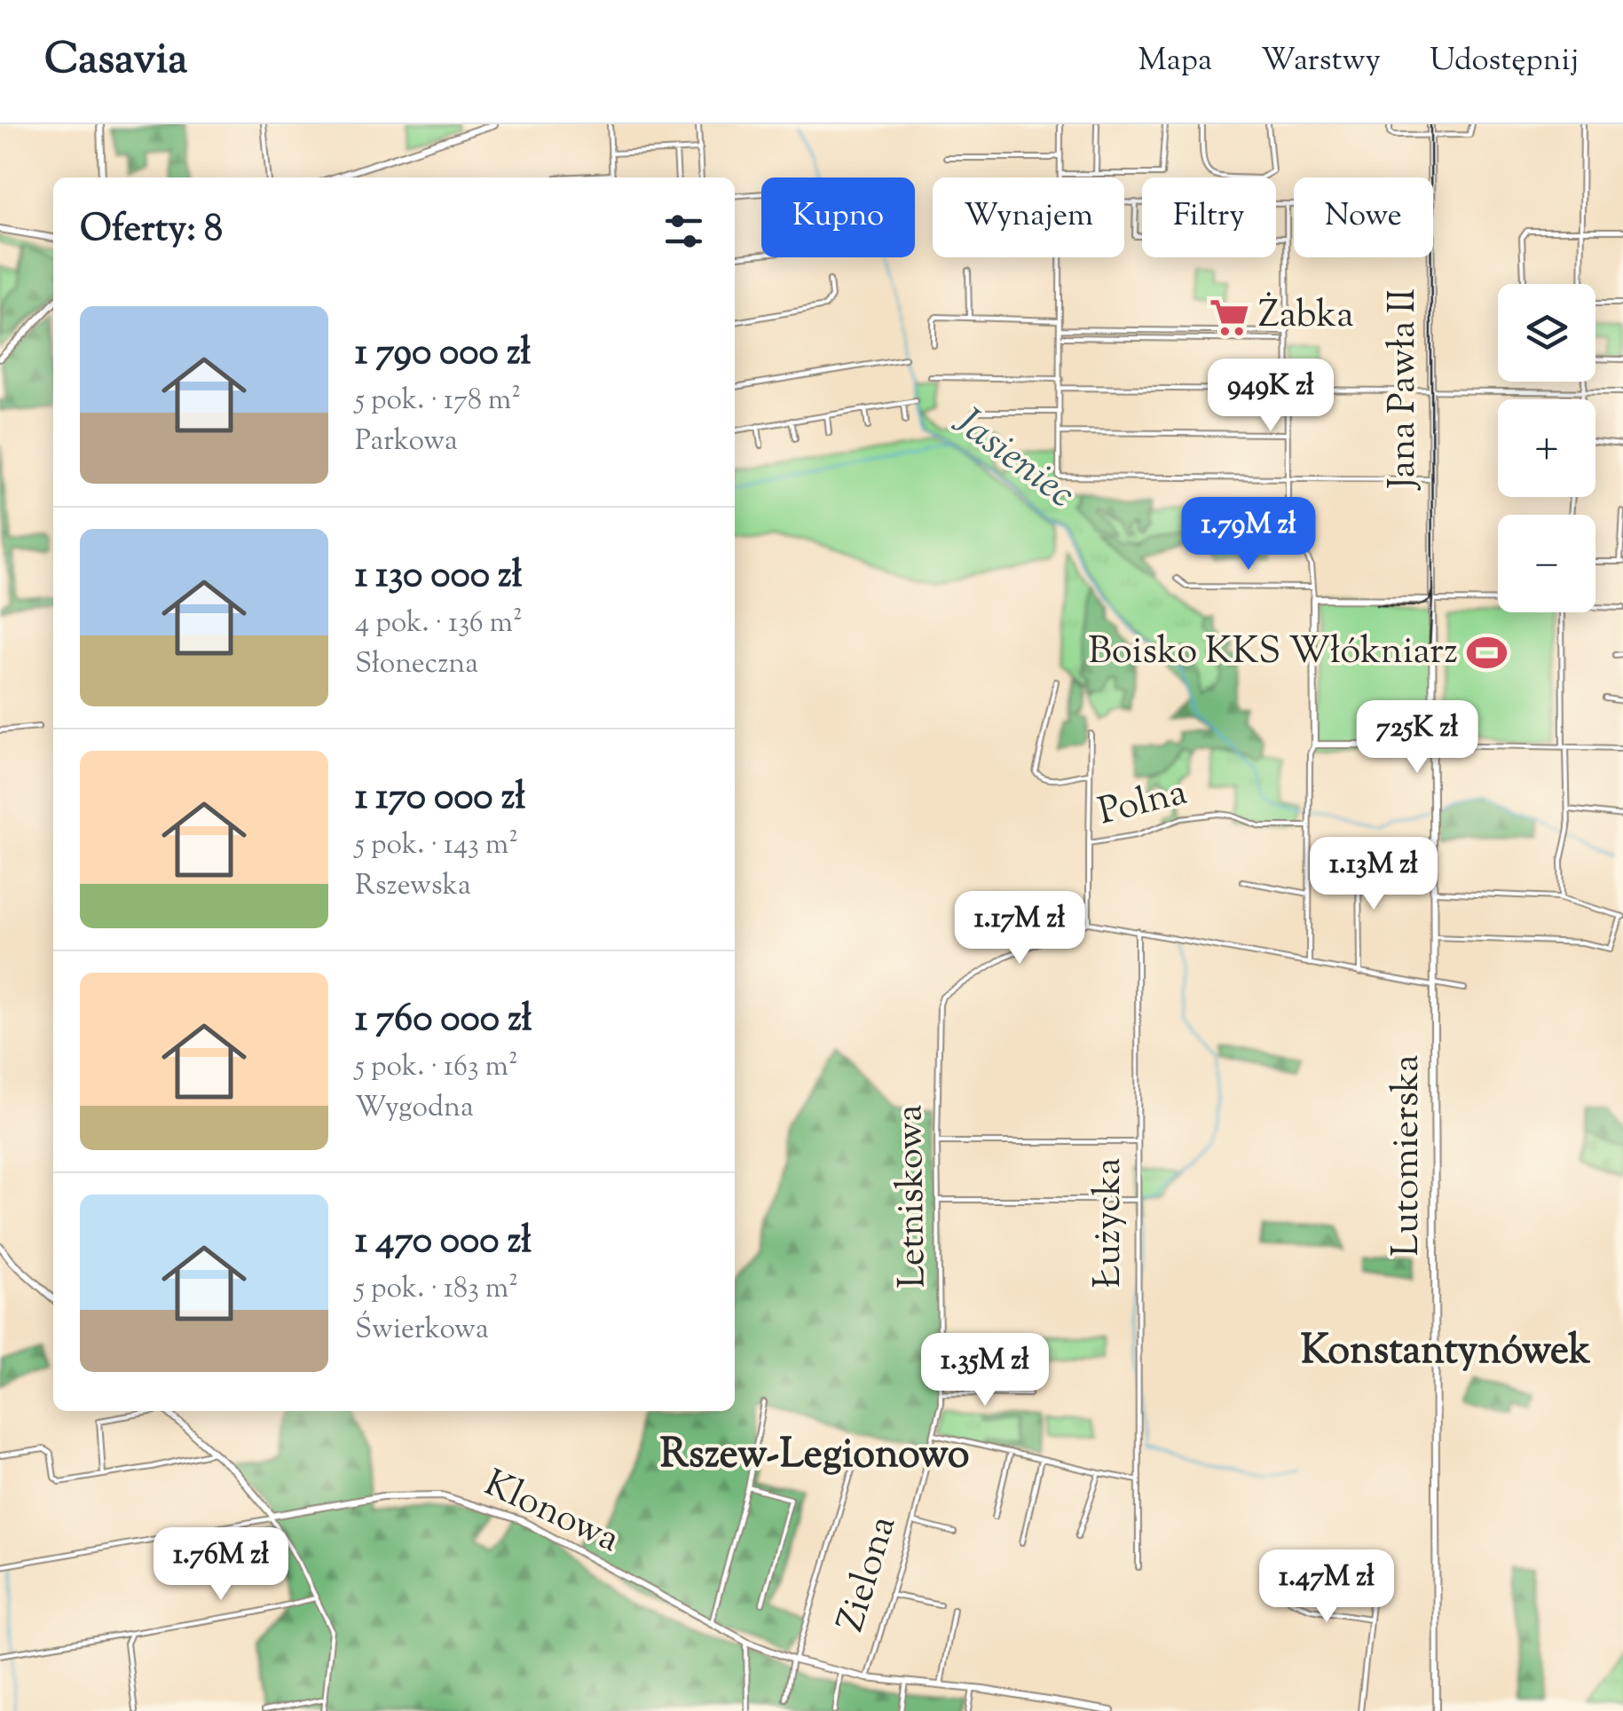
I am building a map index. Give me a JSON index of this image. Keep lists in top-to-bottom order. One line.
{"streets":{"main road":["Jana Pawła II","Lutomierska","Klonowa"],"street":["Polna","Letniskowa","Łużycka","Zielona"]},"crossings":[["Jana Pawła II","Lutomierska"],["Polna","Letniskowa"],["Letniskowa","Zielona"],["Klonowa","Zielona"]],"districts":["Konstantynówek","Rszew-Legionowo"],"water":["Jasieniec"],"places":{"supermarket":["Żabka"],"sports":["Boisko KKS Włókniarz"]},"page":{"header":"Casavia","nav":["Mapa","Warstwy","Udostępnij"],"chip":["Kupno","Wynajem","Filtry","Nowe"],"heading":"Oferty: 8","map_buttons":["+","−"],"list":[{"name":"1 790 000 zł","note":"5 pok. · 178 m² · Parkowa"},{"name":"1 130 000 zł","note":"4 pok. · 136 m² · Słoneczna"},{"name":"1 170 000 zł","note":"5 pok. · 143 m² · Rszewska"},{"name":"1 760 000 zł","note":"5 pok. · 163 m² · Wygodna"},{"name":"1 470 000 zł","note":"5 pok. · 183 m² · Świerkowa"}],"price":["949K zł","1.79M zł","725K zł","1.13M zł","1.17M zł","1.35M zł","1.76M zł","1.47M zł"]}}
